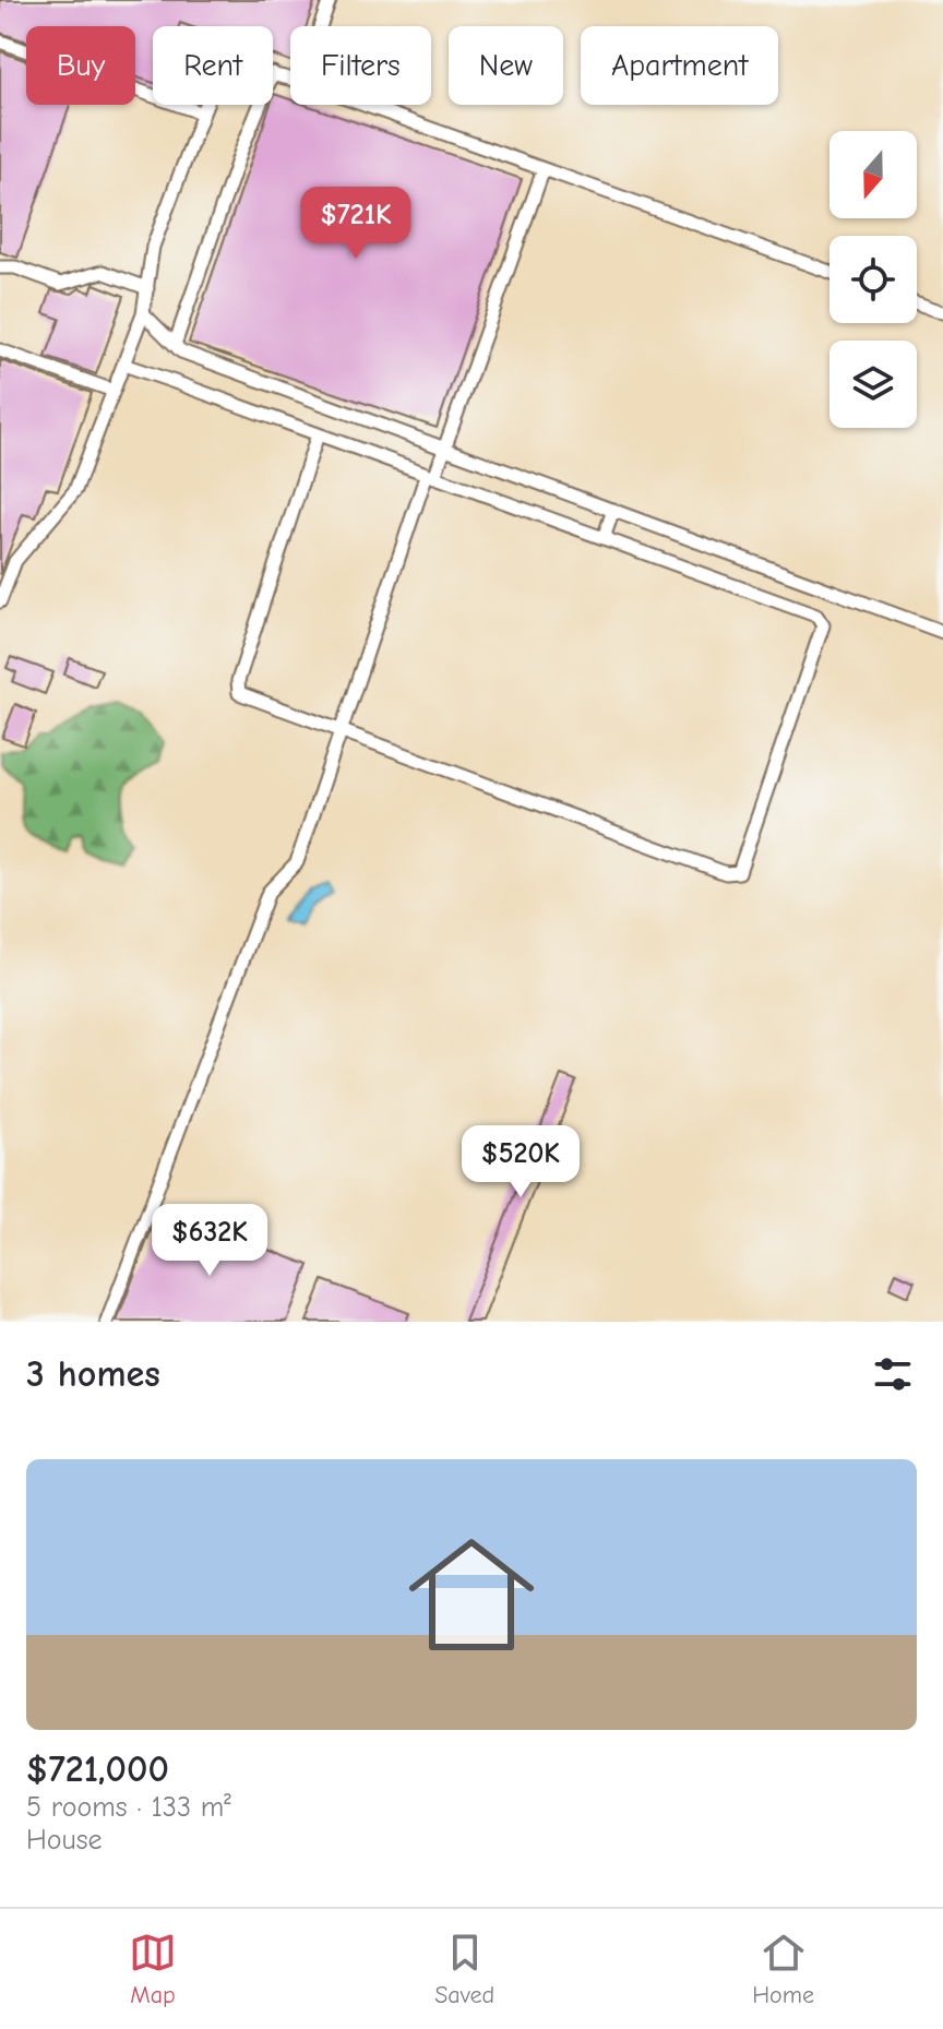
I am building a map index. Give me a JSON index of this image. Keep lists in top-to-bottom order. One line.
{"north":"bottom","page":{"chip":["Buy","Rent","Filters","New","Apartment"],"price":["$721K","$520K","$632K"],"heading":"3 homes","list":[{"name":"$721,000","note":"5 rooms · 133 m² · House"}],"tabs":["Map","Saved","Home"]}}
